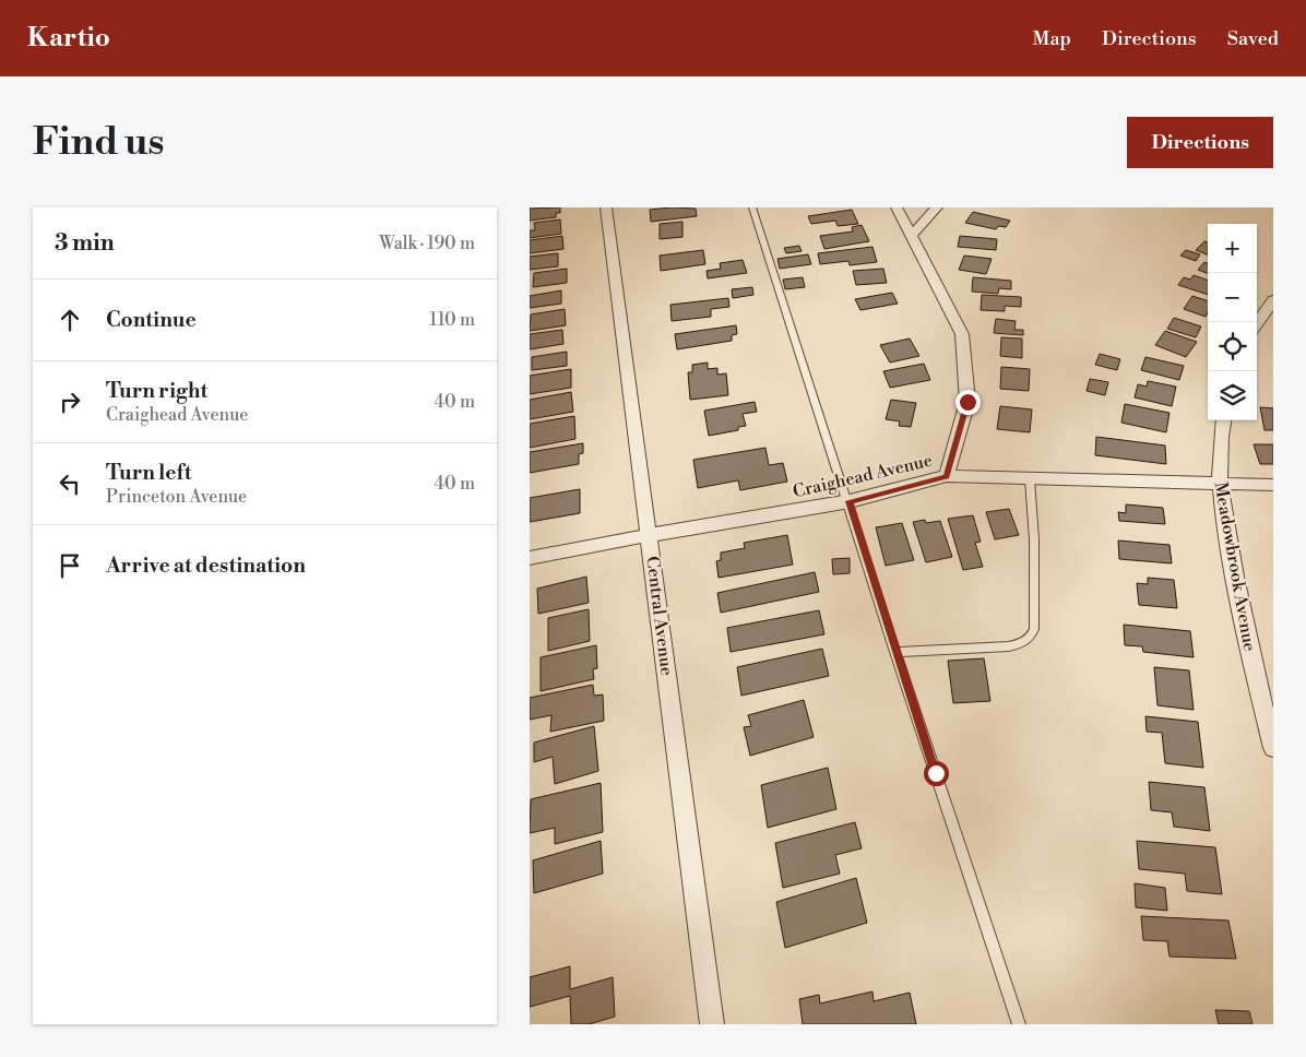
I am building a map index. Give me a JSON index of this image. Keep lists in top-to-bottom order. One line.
{"streets":{"street":["Craighead Avenue","Meadowbrook Avenue","Central Avenue"]},"crossings":[["Craighead Avenue","Meadowbrook Avenue"],["Craighead Avenue","Central Avenue"]],"page":{"header":"Kartio","nav":["Map","Directions","Saved"],"buttons":"Directions","title":"Find us","heading":["3 min","Walk · 190 m"],"map_buttons":["+","−"],"list":[["Continue","110 m"],["Turn right","Craighead Avenue","40 m"],["Turn left","Princeton Avenue","40 m"],"Arrive at destination"]}}
